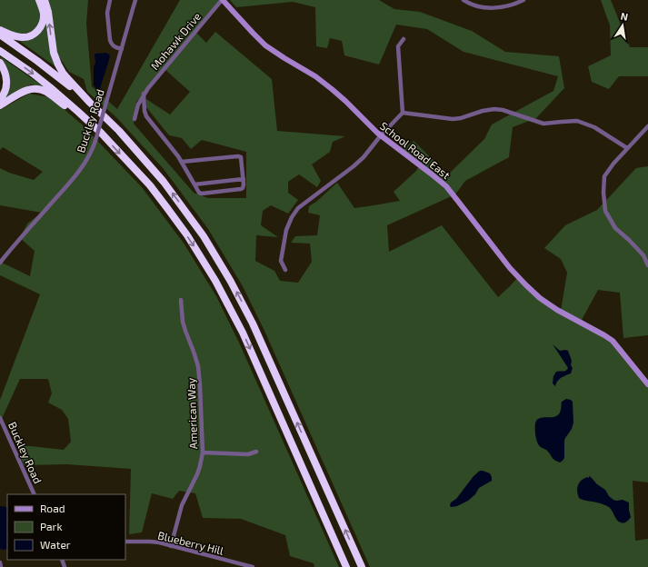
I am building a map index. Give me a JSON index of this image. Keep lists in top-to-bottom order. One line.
{"streets":{"street":["Mohawk Drive","Buckley Road","School Road East","American Way","Blueberry Hill"]},"crossings":[["Mohawk Drive","School Road East"],["American Way","Blueberry Hill"]],"legend":["Road","Park","Water"],"north":"top"}
